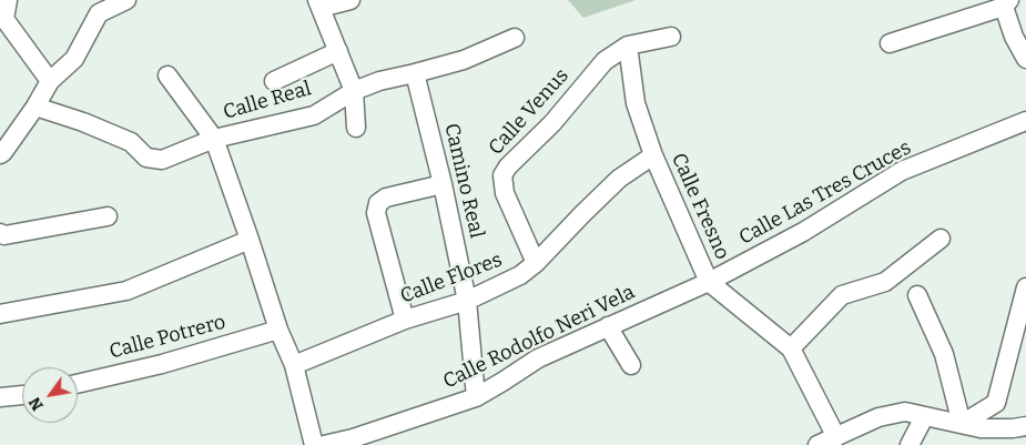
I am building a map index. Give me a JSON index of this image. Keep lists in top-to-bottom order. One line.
{"streets":{"street":["Calle Real","Calle Venus","Camino Real","Calle Las Tres Cruces","Calle Fresno","Calle Flores","Calle Potrero","Calle Rodolfo Neri Vela"]},"crossings":[["Calle Real","Camino Real"],["Calle Venus","Calle Fresno"],["Calle Venus","Calle Flores"],["Camino Real","Calle Flores"],["Camino Real","Calle Rodolfo Neri Vela"],["Calle Las Tres Cruces","Calle Fresno"],["Calle Las Tres Cruces","Calle Rodolfo Neri Vela"],["Calle Fresno","Calle Flores"],["Calle Fresno","Calle Rodolfo Neri Vela"]],"north":"bottom left"}
